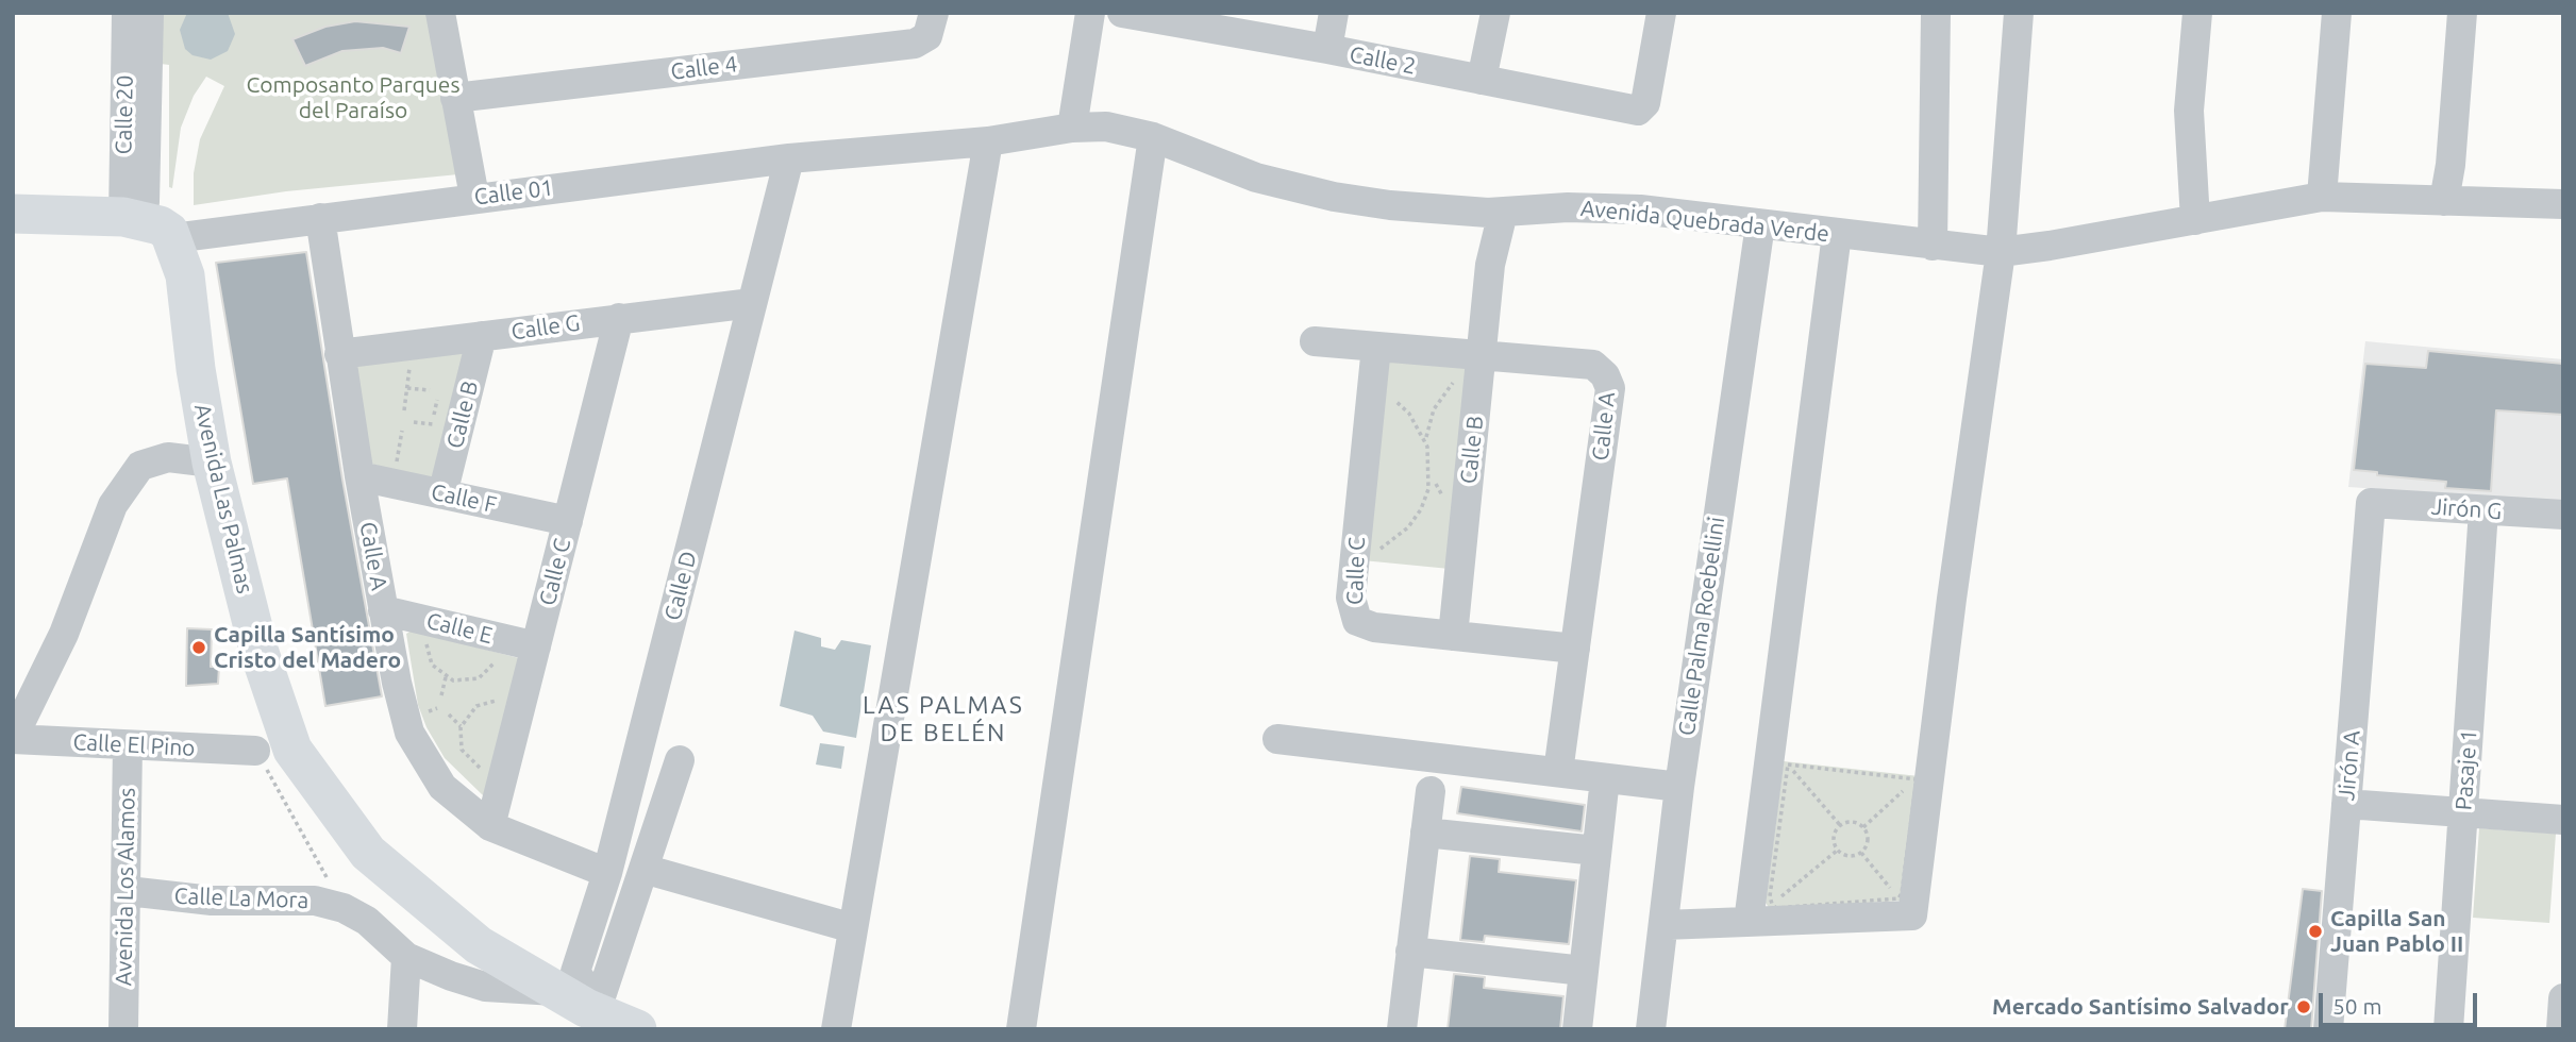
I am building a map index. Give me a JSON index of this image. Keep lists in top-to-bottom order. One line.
{"streets":{"main road":["Avenida Las Palmas"],"street":["Calle 2","Calle 4","Calle 20","Calle 01","Avenida Quebrada Verde","Calle G","Calle B","Calle A","Calle F","Jirón G","Calle C","Calle D","Calle Palma Roebellini","Calle E","Calle El Pino","Jirón A","Pasaje 1","Avenida Los Alamos","Calle La Mora"]},"crossings":[["Calle 01","Avenida Quebrada Verde"],["Calle 01","Calle A"],["Calle 01","Avenida Las Palmas"],["Calle 01","Calle D"],["Avenida Quebrada Verde","Calle B"],["Avenida Quebrada Verde","Calle Palma Roebellini"],["Calle G","Calle B"],["Calle G","Calle A"],["Calle G","Calle C"],["Calle G","Calle D"],["Calle B","Calle A"],["Calle B","Calle F"],["Calle B","Calle C"],["Calle A","Calle F"],["Calle A","Calle C"],["Calle A","Calle D"],["Calle A","Calle E"],["Avenida Las Palmas","Calle D"],["Avenida Las Palmas","Calle La Mora"],["Calle F","Calle C"],["Jirón G","Jirón A"],["Jirón G","Pasaje 1"],["Calle C","Calle E"],["Calle El Pino","Avenida Los Alamos"],["Avenida Los Alamos","Calle La Mora"]],"districts":["LAS PALMAS DE BELÉN"],"parks":["Composanto Parques del Paraíso"],"places":["Capilla Santísimo Cristo del Madero","Capilla San Juan Pablo II","Mercado Santísimo Salvador"],"scale_bar":"50 m"}
